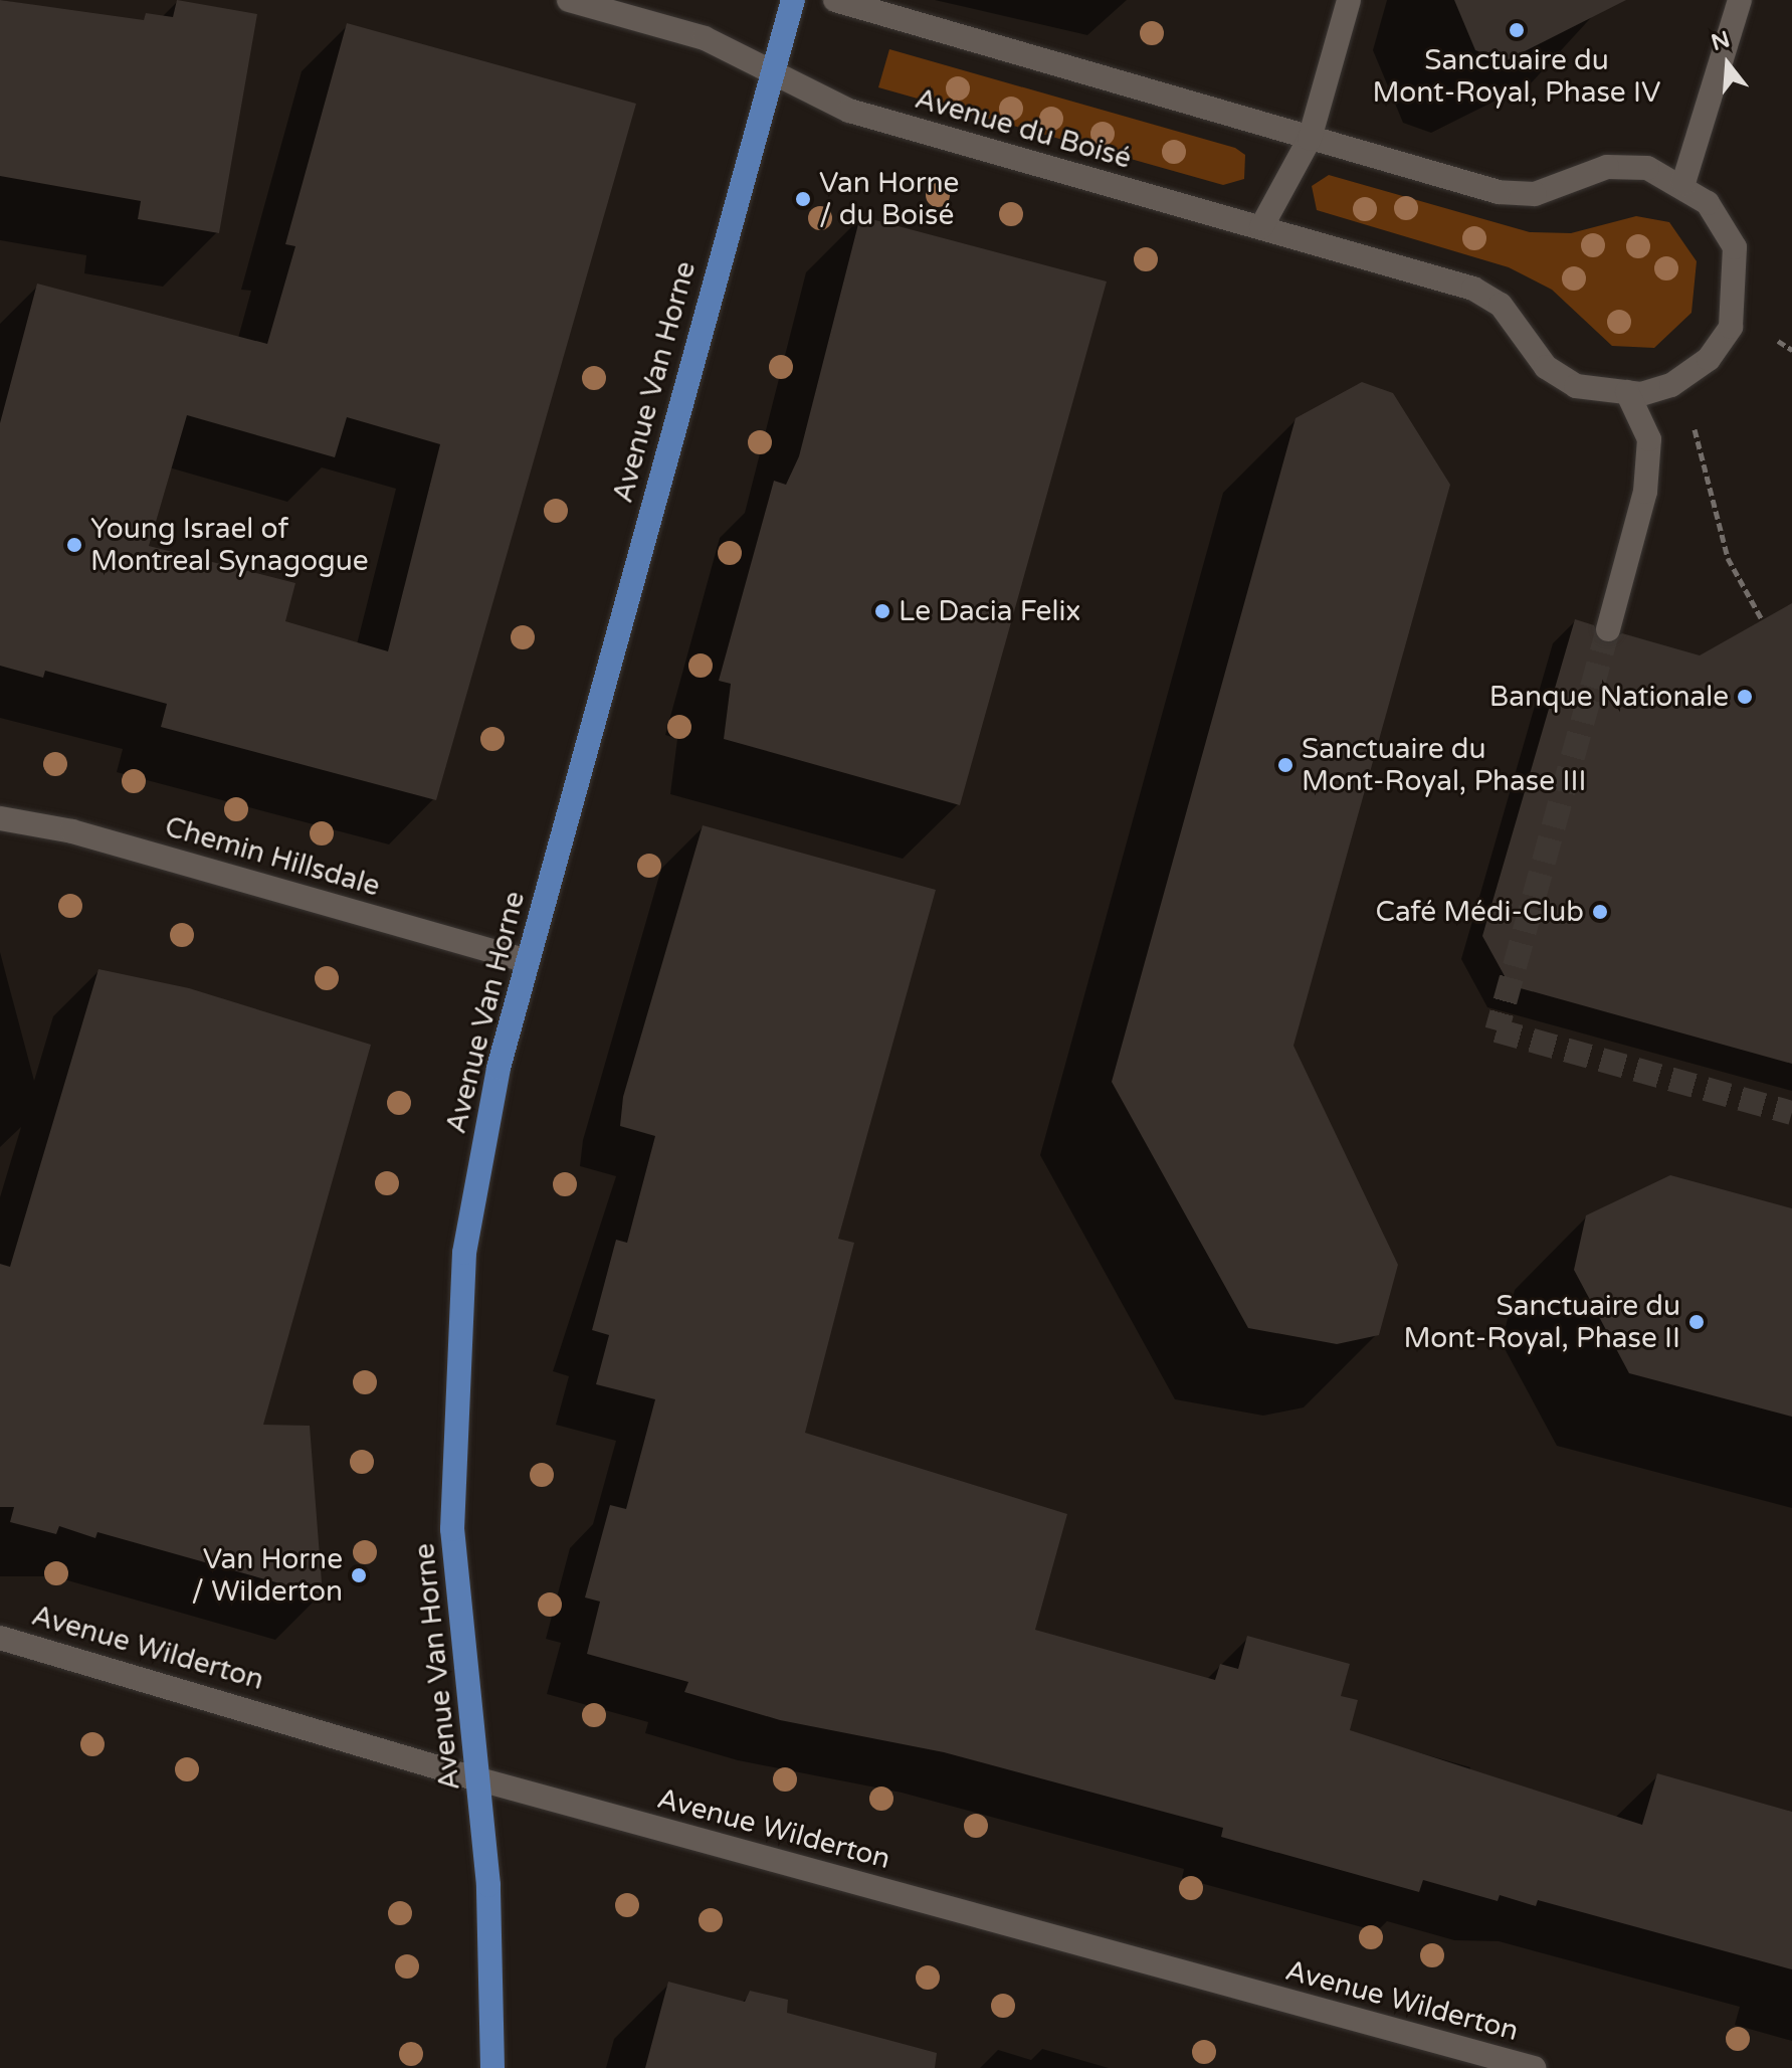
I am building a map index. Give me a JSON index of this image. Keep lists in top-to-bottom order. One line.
{"streets":{"main road":["Avenue Van Horne"],"street":["Avenue du Boisé","Chemin Hillsdale","Avenue Wilderton"]},"crossings":[["Avenue du Boisé","Avenue Van Horne"],["Avenue Van Horne","Chemin Hillsdale"],["Avenue Van Horne","Avenue Wilderton"]],"places":["Sanctuaire du Mont-Royal, Phase IV","Van Horne / du Boisé","Young Israel of Montreal Synagogue","Le Dacia Felix","Banque Nationale","Sanctuaire du Mont-Royal, Phase III","Café Médi-Club","Sanctuaire du Mont-Royal, Phase II","Van Horne / Wilderton"],"north":"top"}
